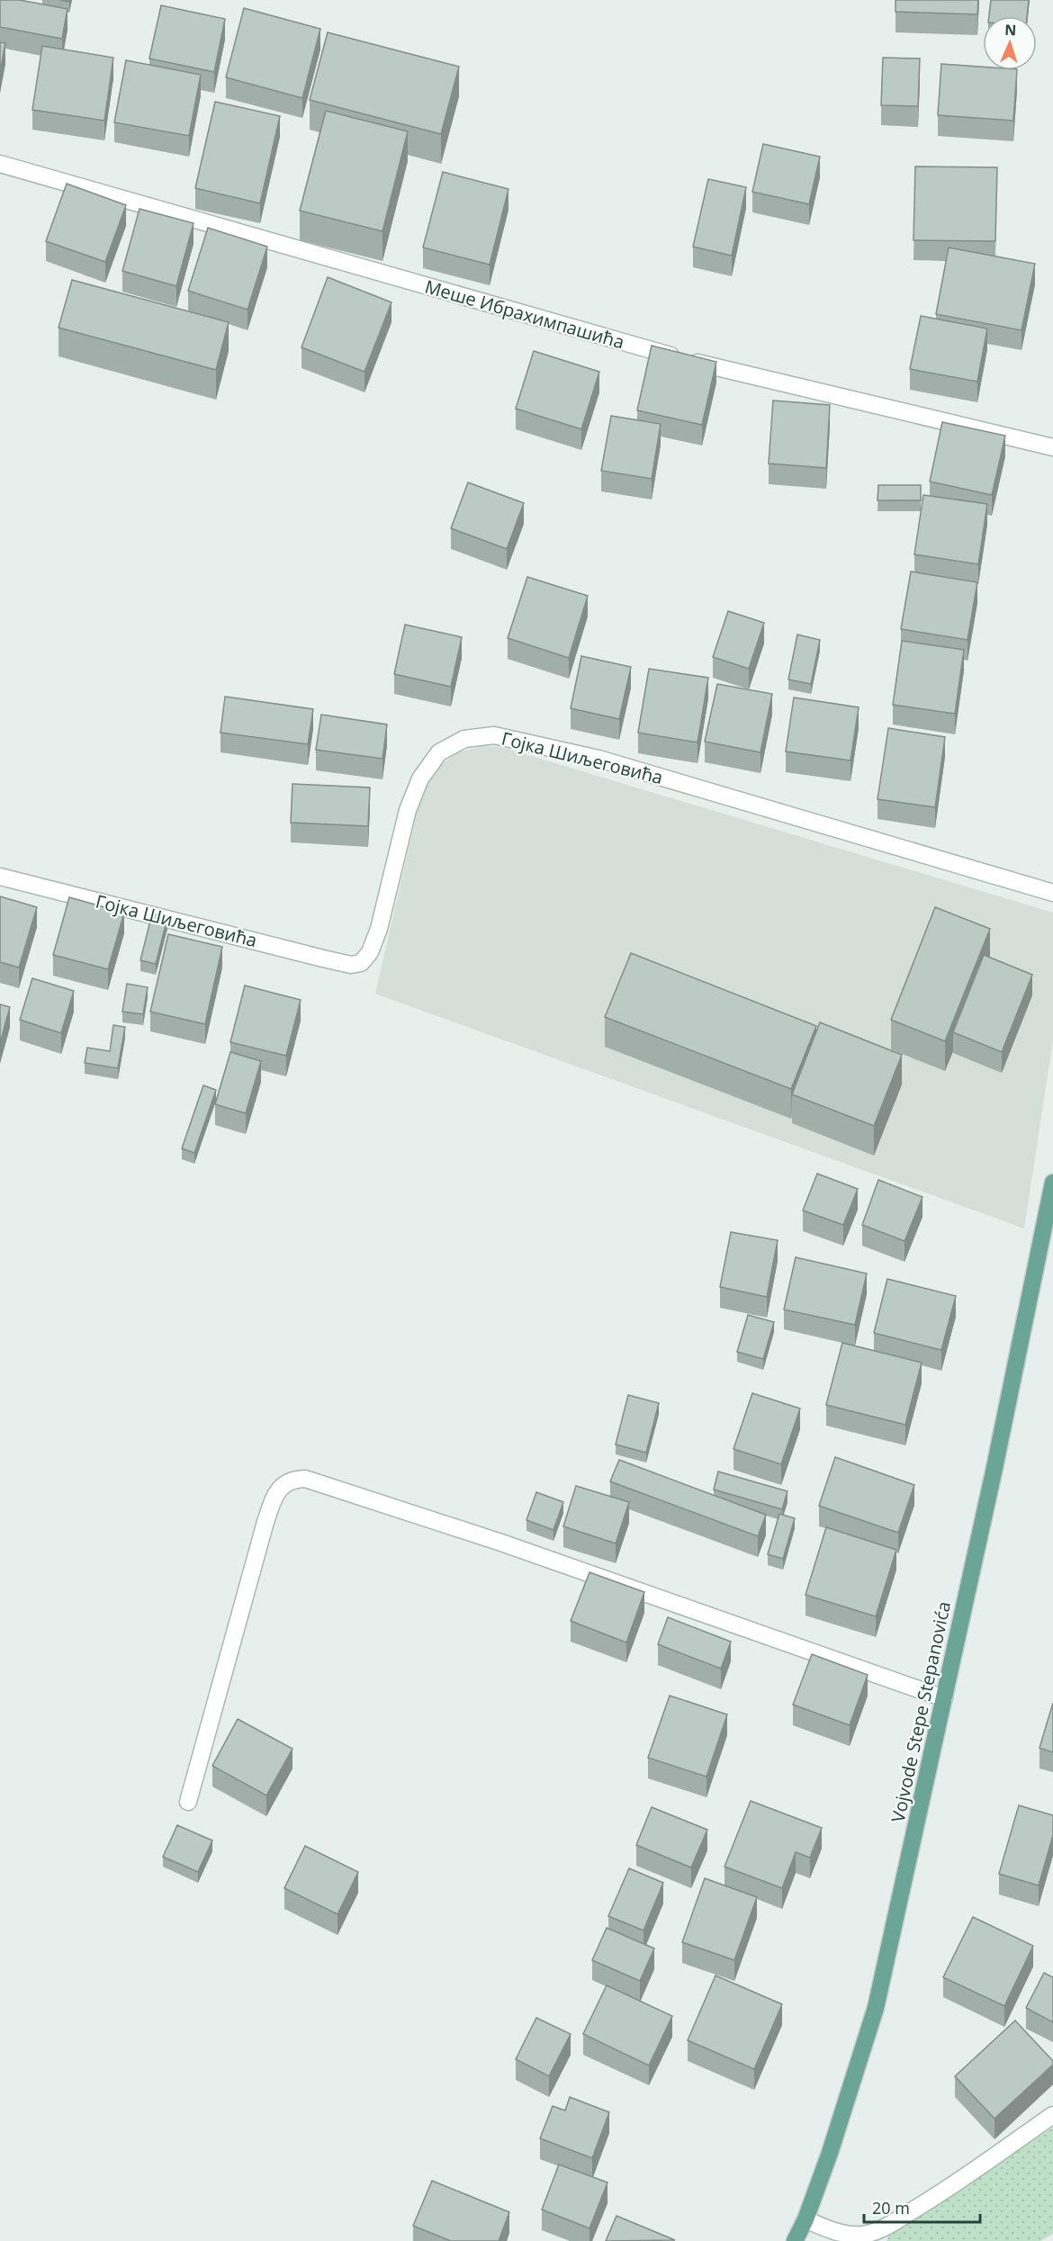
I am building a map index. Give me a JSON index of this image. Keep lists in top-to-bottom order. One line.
{"streets":{"main road":["Vojvode Stepe Stepanovića"],"street":["Меше Ибрахимпашића","Гојка Шиљеговића"]},"scale_bar":"20 m","north":"top"}
